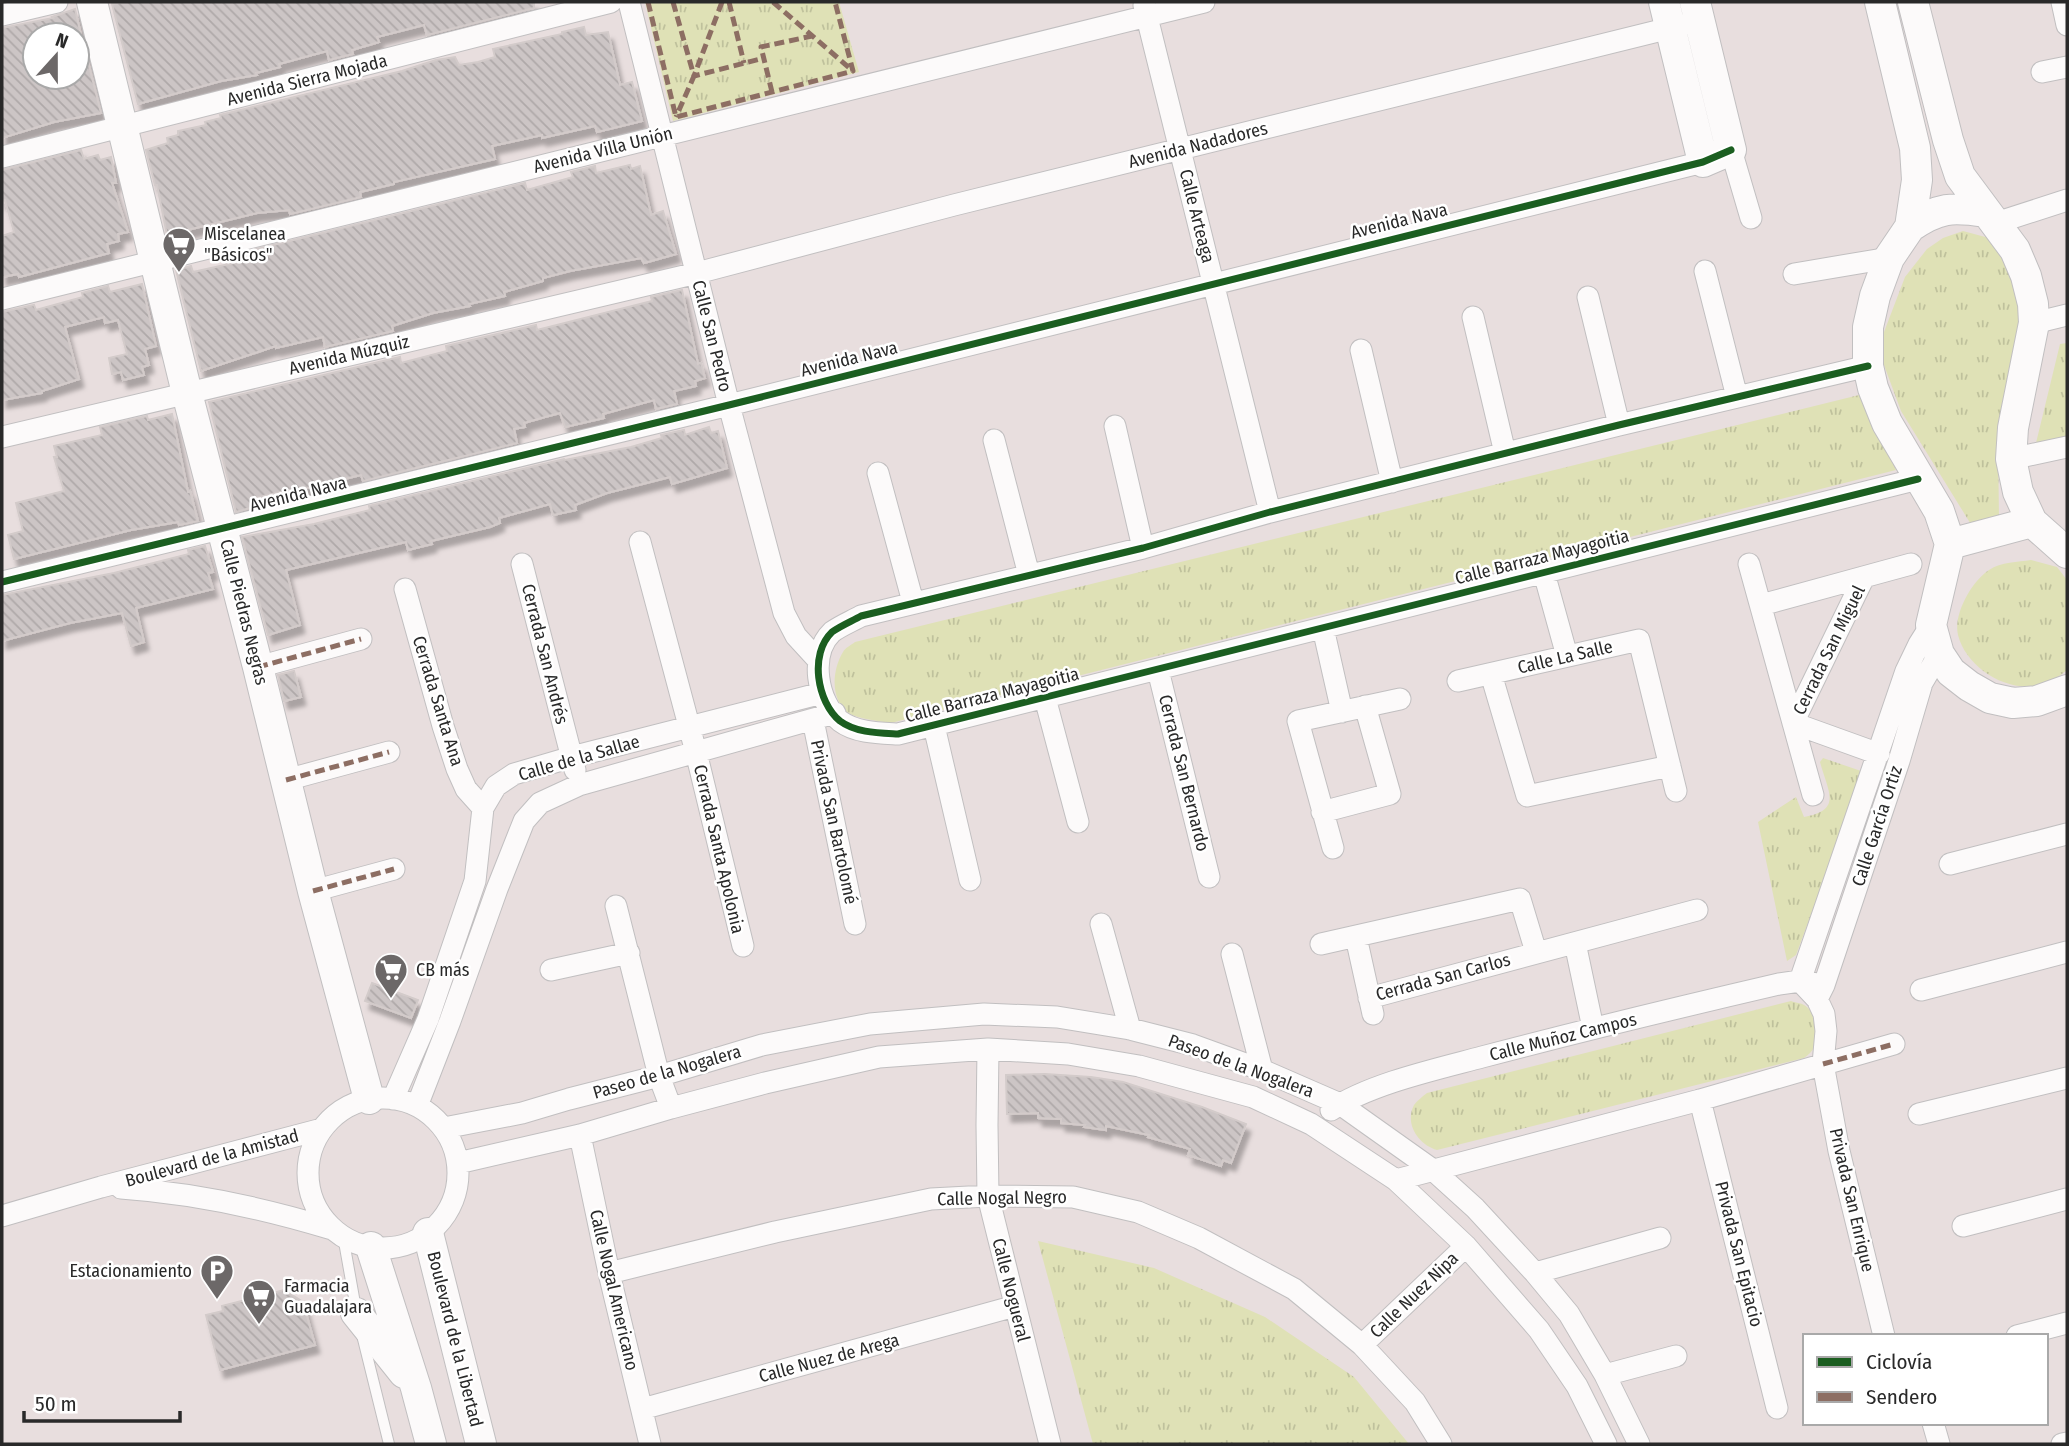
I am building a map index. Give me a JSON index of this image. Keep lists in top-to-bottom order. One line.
{"streets":{"street":["Avenida Sierra Mojada","Avenida Nadadores","Avenida Villa Unión","Calle Arteaga","Avenida Nava","Calle San Pedro","Avenida Múzquiz","Calle Barraza Mayagoitia","Calle Piedras Negras","Cerrada San Miguel","Cerrada San Andrés","Calle La Salle","Cerrada Santa Ana","Calle de la Sallae","Cerrada San Bernardo","Privada San Bartolomé","Calle García Ortiz","Cerrada Santa Apolonia","Cerrada San Carlos","Calle Muñoz Campos","Paseo de la Nogalera","Boulevard de la Amistad","Calle Nogal Negro","Privada San Enrique","Privada San Epitacio","Calle Nogal Americano","Calle Nogueral","Calle Nuez Nipa","Boulevard de la Libertad","Calle Nuez de Arega"]},"crossings":[["Avenida Sierra Mojada","Calle Piedras Negras"],["Avenida Nadadores","Calle Arteaga"],["Avenida Nadadores","Calle San Pedro"],["Avenida Nadadores","Avenida Múzquiz"],["Avenida Villa Unión","Calle Arteaga"],["Avenida Villa Unión","Calle San Pedro"],["Avenida Villa Unión","Calle Piedras Negras"],["Calle Arteaga","Avenida Nava"],["Avenida Nava","Calle San Pedro"],["Avenida Nava","Calle Piedras Negras"],["Calle San Pedro","Avenida Múzquiz"],["Calle San Pedro","Calle Barraza Mayagoitia"],["Avenida Múzquiz","Calle Piedras Negras"],["Calle Barraza Mayagoitia","Calle de la Sallae"],["Calle Barraza Mayagoitia","Cerrada San Bernardo"],["Calle Piedras Negras","Calle de la Sallae"],["Calle Piedras Negras","Paseo de la Nogalera"],["Calle Piedras Negras","Boulevard de la Amistad"],["Calle Piedras Negras","Boulevard de la Libertad"],["Cerrada San Miguel","Calle García Ortiz"],["Cerrada San Andrés","Calle de la Sallae"],["Cerrada Santa Ana","Calle de la Sallae"],["Calle de la Sallae","Privada San Bartolomé"],["Calle de la Sallae","Cerrada Santa Apolonia"],["Calle de la Sallae","Paseo de la Nogalera"],["Calle de la Sallae","Boulevard de la Amistad"],["Calle de la Sallae","Boulevard de la Libertad"],["Calle García Ortiz","Calle Muñoz Campos"],["Calle Muñoz Campos","Paseo de la Nogalera"],["Paseo de la Nogalera","Boulevard de la Amistad"],["Paseo de la Nogalera","Calle Nogal Americano"],["Paseo de la Nogalera","Calle Nogueral"],["Paseo de la Nogalera","Calle Nuez Nipa"],["Paseo de la Nogalera","Boulevard de la Libertad"],["Boulevard de la Amistad","Boulevard de la Libertad"],["Calle Nogal Negro","Calle Nogal Americano"],["Calle Nogal Negro","Calle Nogueral"],["Calle Nogal Negro","Calle Nuez Nipa"],["Calle Nogal Americano","Calle Nuez de Arega"],["Calle Nogueral","Calle Nuez de Arega"]],"places":{"supermarket":["Miscelanea \"Básicos\"","CB más","Farmacia Guadalajara"],"parking":["Estacionamiento"]},"legend":["Ciclovía","Sendero"],"scale_bar":"50 m","north":"top"}
